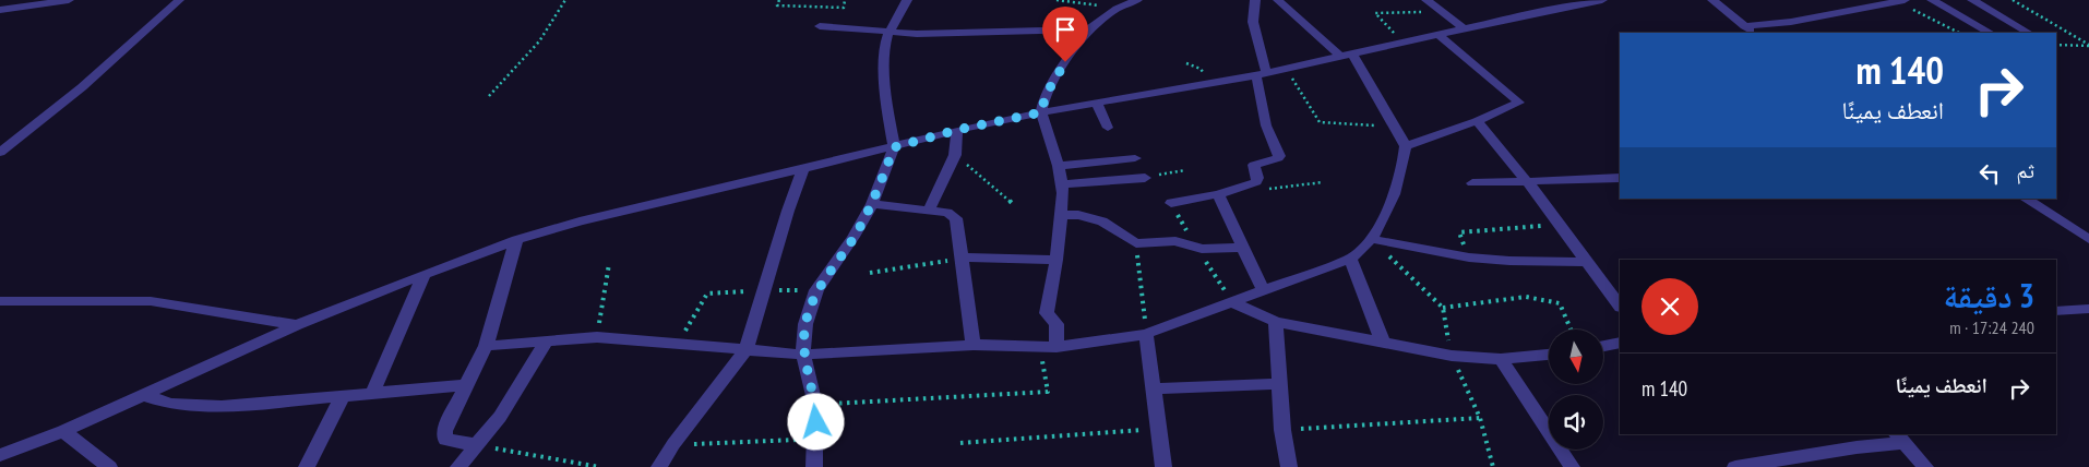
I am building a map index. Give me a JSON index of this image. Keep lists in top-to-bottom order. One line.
{"north":"bottom","page":{"turn":["140 m","انعطف يمينًا"],"then":"ثم","heading":["3 دقيقة","240 m · 17:24"],"list":[{"name":"انعطف يمينًا","value":"140 m"}]}}
